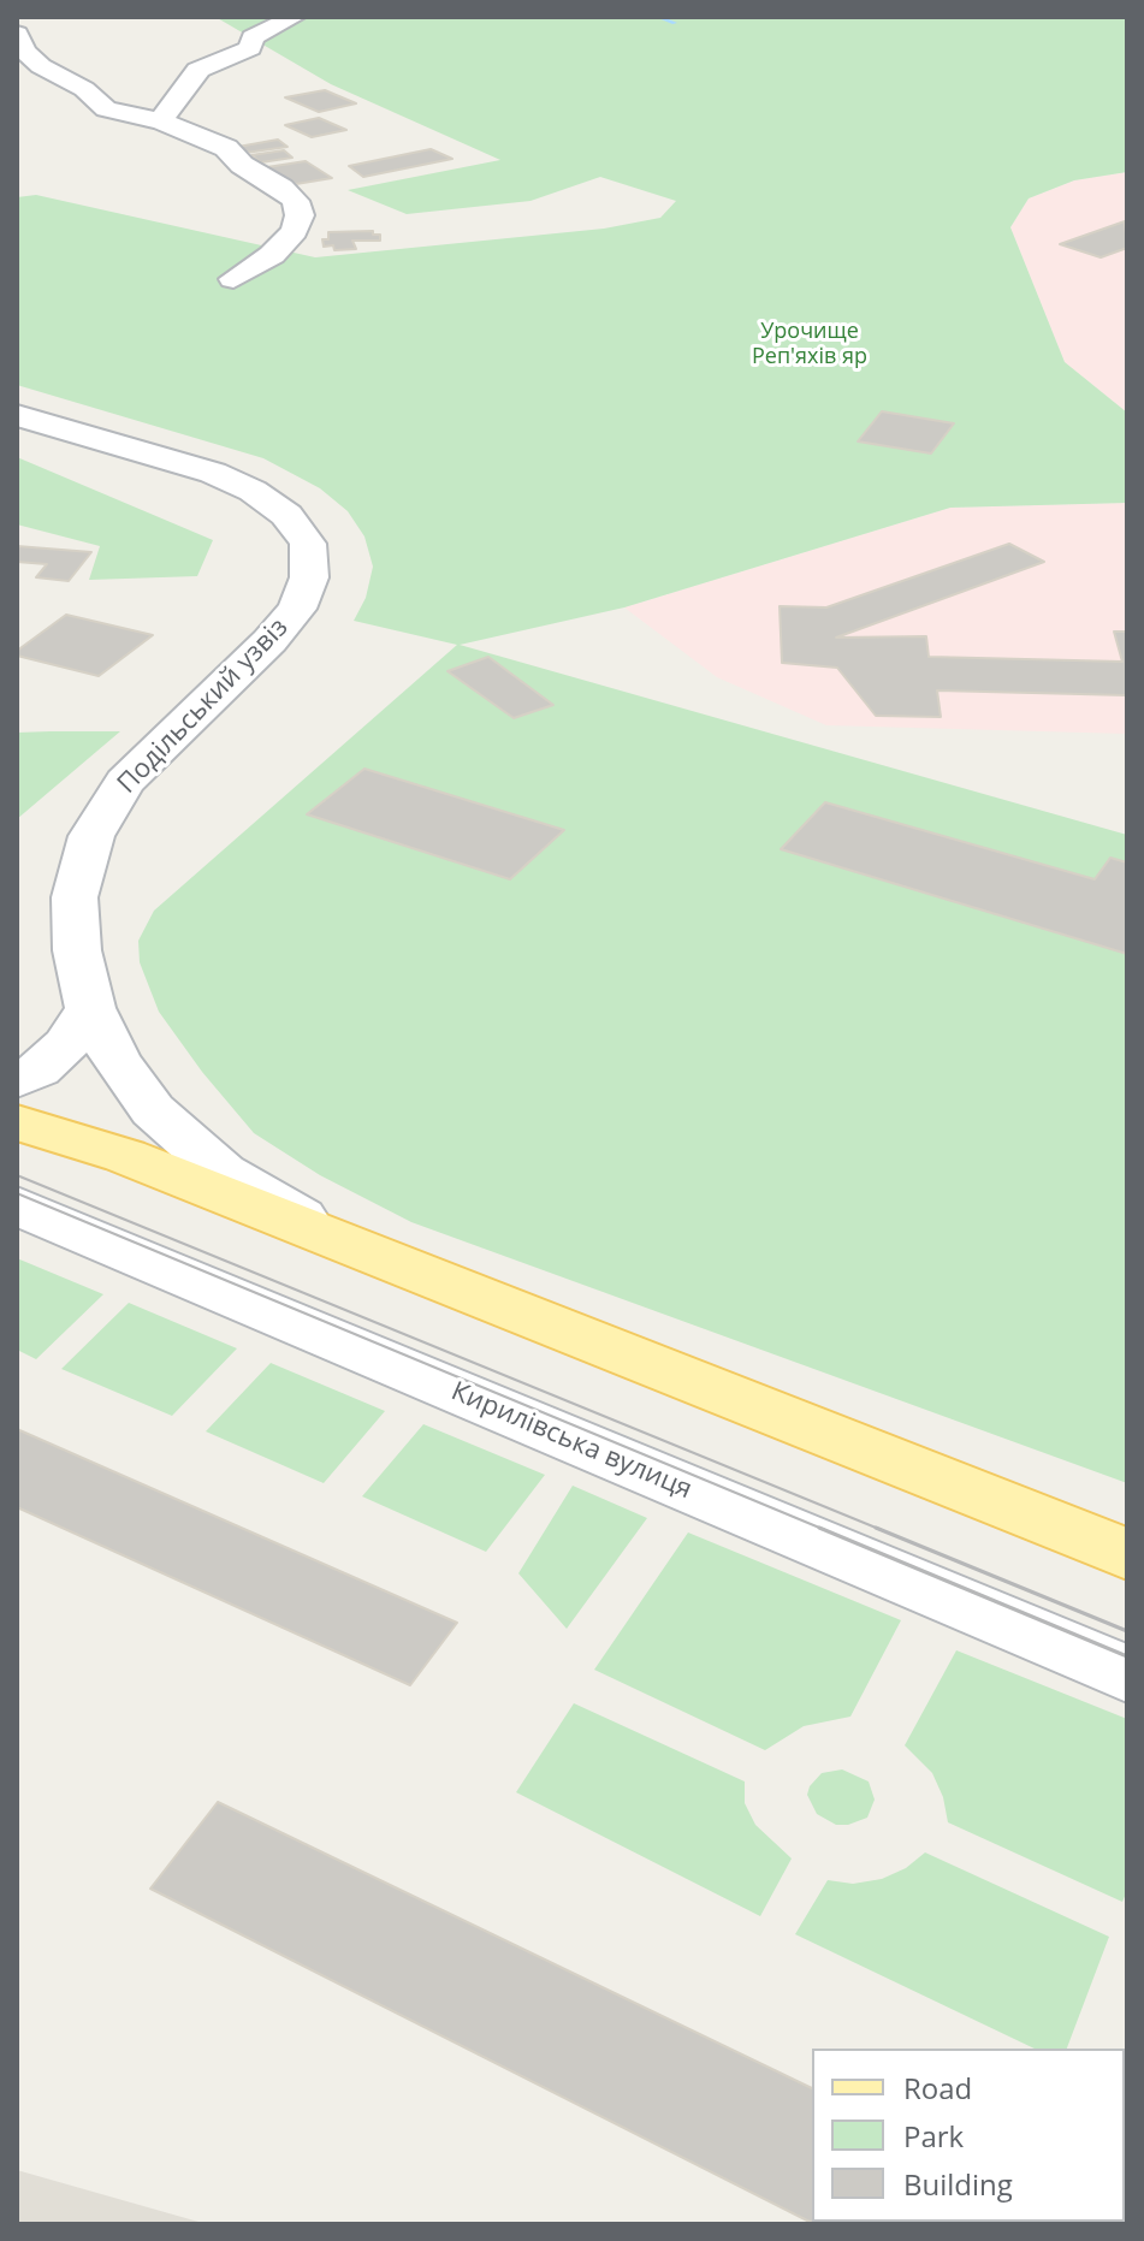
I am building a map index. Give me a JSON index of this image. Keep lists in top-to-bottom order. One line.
{"streets":{"street":["Подільський узвіз","Кирилівська вулиця"]},"parks":["Урочище Реп'яхів яр"],"legend":["Road","Park","Building"]}
